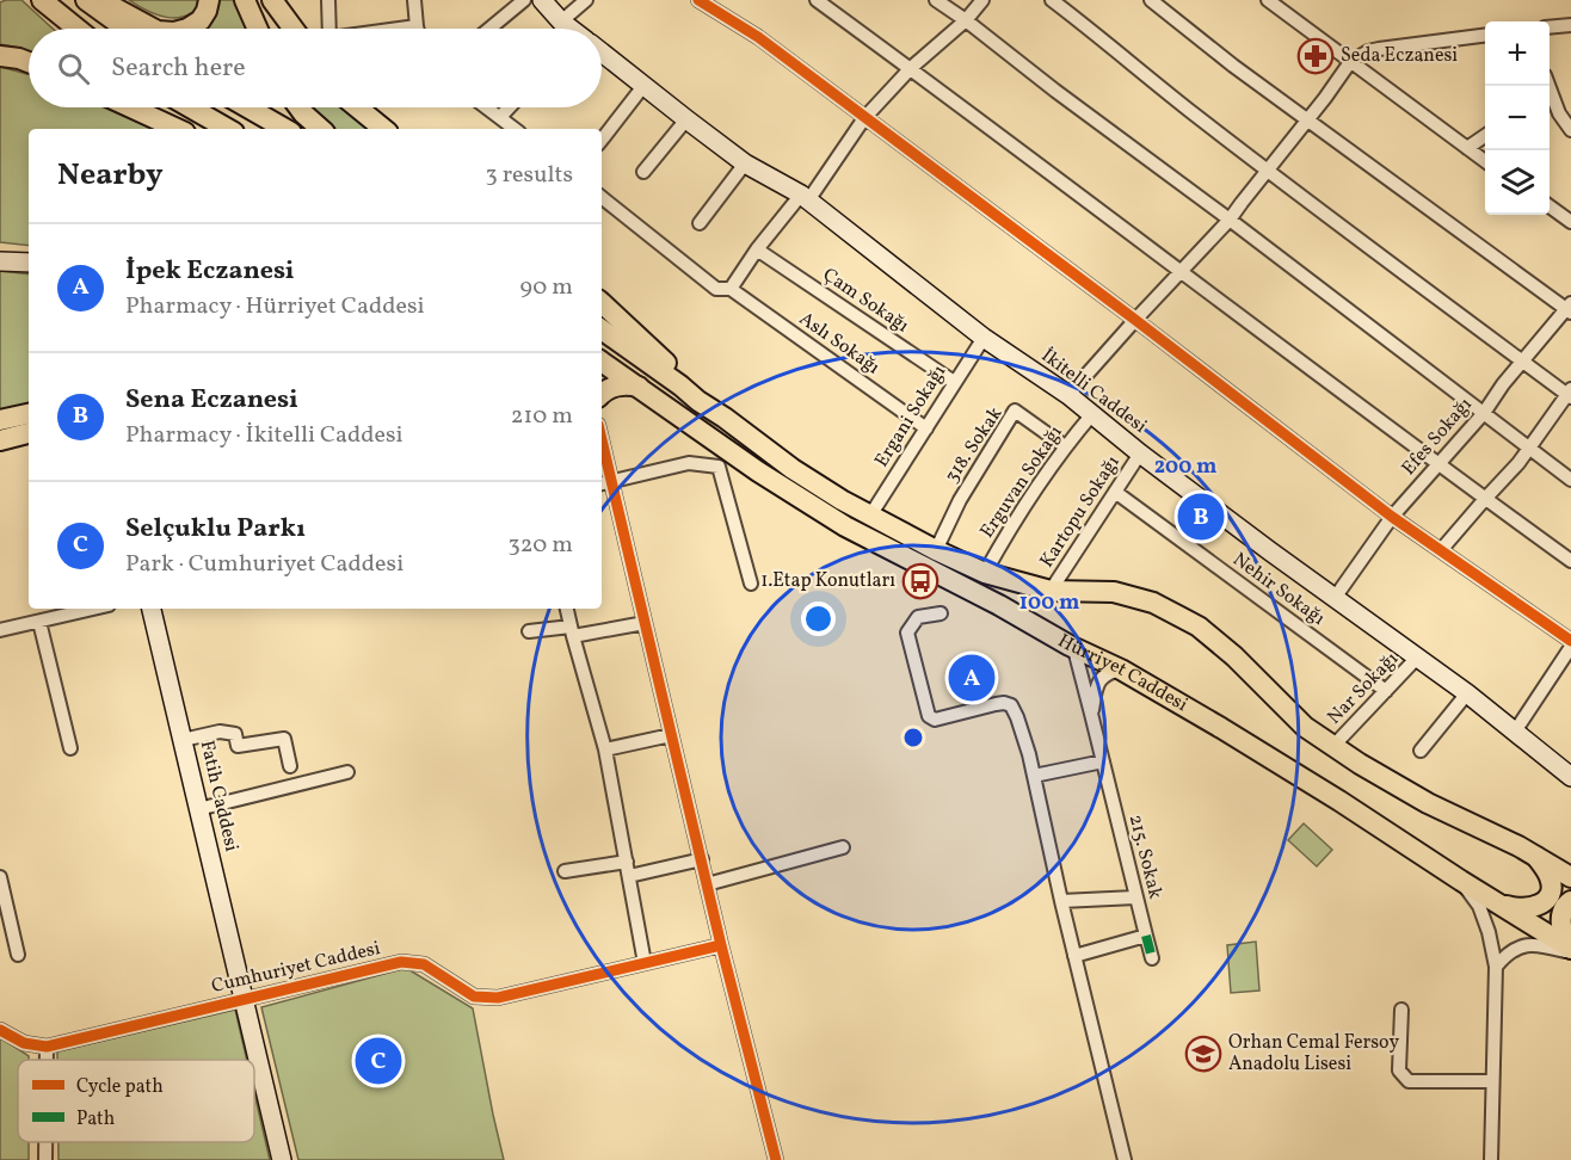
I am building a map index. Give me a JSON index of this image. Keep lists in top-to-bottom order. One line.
{"streets":{"main road":["İkitelli Caddesi","Hürriyet Caddesi","Fatih Caddesi"],"street":["Çam Sokağı","Aslı Sokağı","Ergani Sokağı","Efes Sokağı","318. Sokak","Erguvan Sokağı","Kartopu Sokağı","Nehir Sokağı","Nar Sokağı","215. Sokak","Cumhuriyet Caddesi"]},"crossings":[["Çam Sokağı","Ergani Sokağı"],["Aslı Sokağı","Ergani Sokağı"],["İkitelli Caddesi","Ergani Sokağı"],["İkitelli Caddesi","Efes Sokağı"],["İkitelli Caddesi","Erguvan Sokağı"],["İkitelli Caddesi","Kartopu Sokağı"],["İkitelli Caddesi","Nar Sokağı"],["318. Sokak","Erguvan Sokağı"],["Kartopu Sokağı","Nehir Sokağı"],["Nehir Sokağı","Nar Sokağı"],["Hürriyet Caddesi","215. Sokak"],["Fatih Caddesi","Cumhuriyet Caddesi"]],"places":{"pharmacy":["Seda Eczanesi"],"bus stop":["1.Etap Konutları"],"school or university":["Orhan Cemal Fersoy Anadolu Lisesi"]},"legend":["Cycle path","Path"],"page":{"map_buttons":["+","−"],"search":"Search here","heading":["Nearby","3 results"],"list":[{"mark":"A","name":"İpek Eczanesi","note":"Pharmacy · Hürriyet Caddesi","value":"90 m"},{"mark":"B","name":"Sena Eczanesi","note":"Pharmacy · İkitelli Caddesi","value":"210 m"},{"mark":"C","name":"Selçuklu Parkı","note":"Park · Cumhuriyet Caddesi","value":"320 m"}],"pins":["B","A","C"]},"rings":["200 m","100 m"]}
